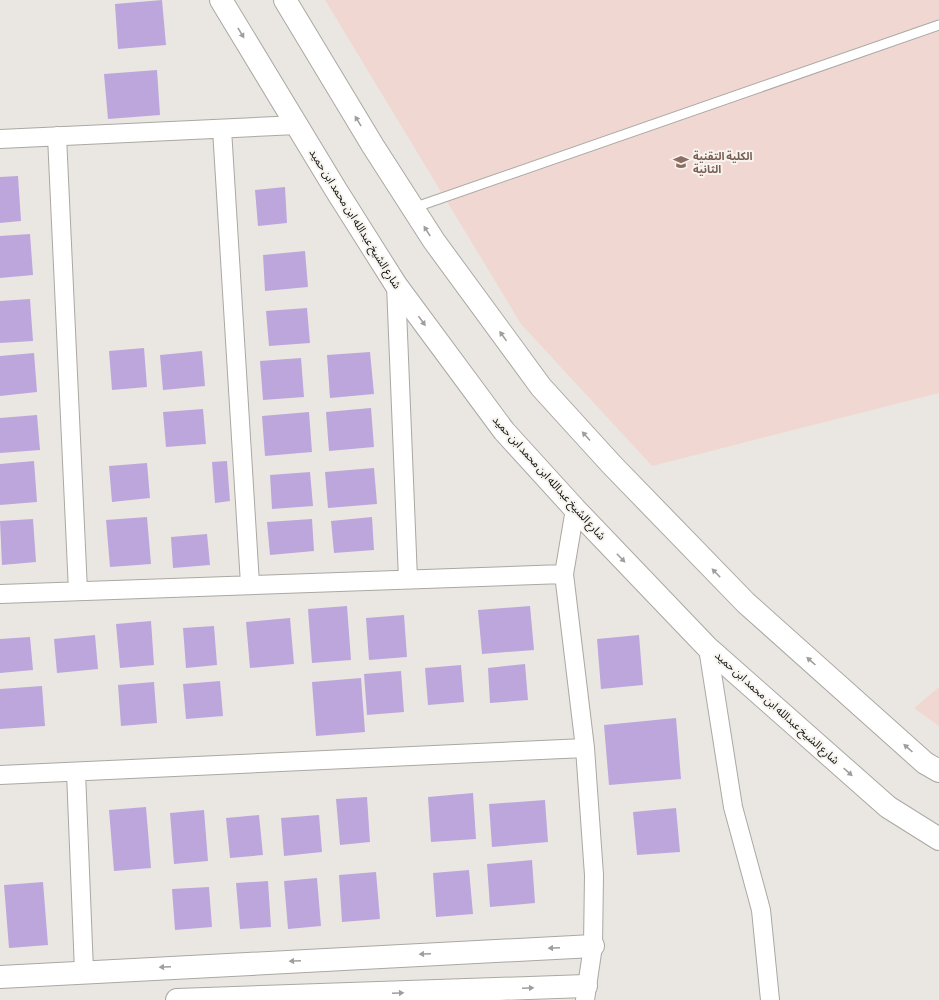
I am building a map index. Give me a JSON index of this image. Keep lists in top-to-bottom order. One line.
{"streets":{"street":["شارع الشيخ عبدالله ابن محمد ابن حميد"]},"places":{"school or university":["الكلية التقنية الثانية"]}}
